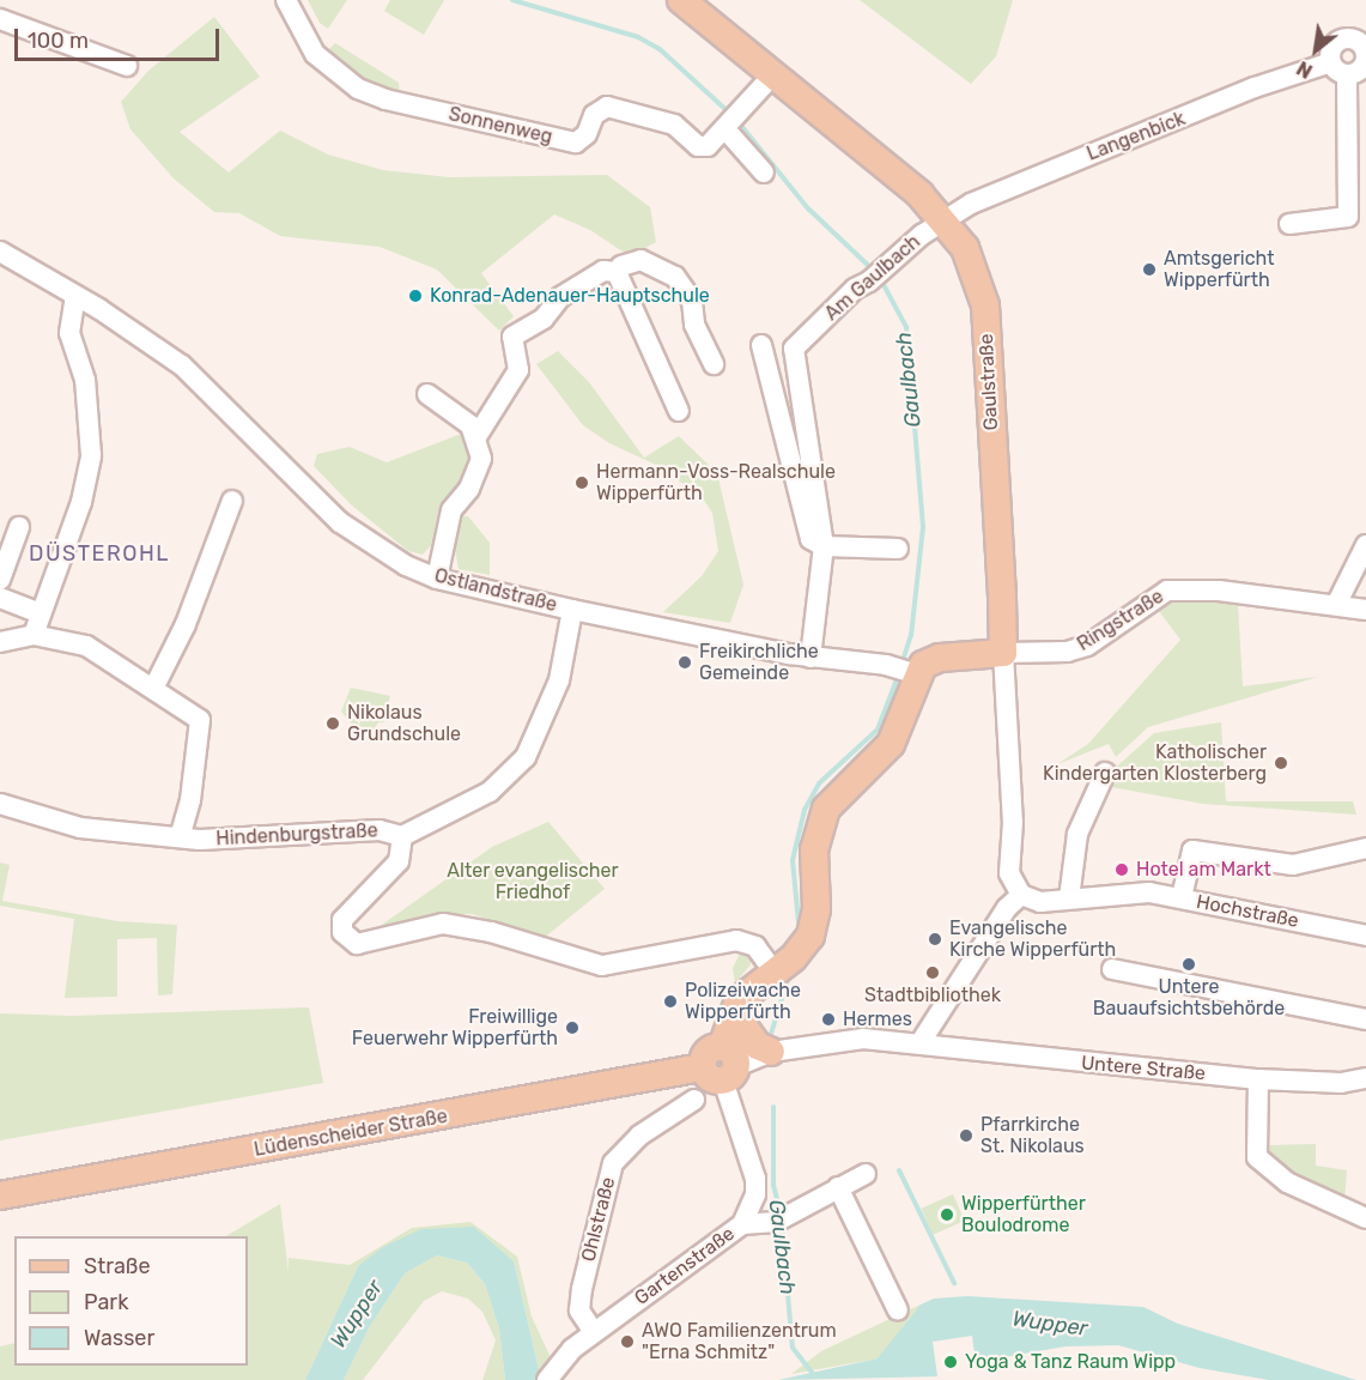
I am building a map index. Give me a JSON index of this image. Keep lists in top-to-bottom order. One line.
{"streets":{"main road":["Gaulstraße","Lüdenscheider Straße"],"street":["Sonnenweg","Langenbick","Am Gaulbach","Ostlandstraße","Ringstraße","Hindenburgstraße","Hochstraße","Untere Straße","Ohlstraße","Gartenstraße"]},"crossings":[["Langenbick","Am Gaulbach"],["Langenbick","Gaulstraße"],["Am Gaulbach","Gaulstraße"],["Gaulstraße","Ringstraße"],["Gaulstraße","Hochstraße"],["Untere Straße","Lüdenscheider Straße"],["Lüdenscheider Straße","Gartenstraße"],["Ohlstraße","Gartenstraße"]],"districts":["DÜSTEROHL"],"water":["Gaulbach","Wupper"],"parks":["Alter evangelischer Friedhof"],"places":["Amtsgericht Wipperfürth","Konrad-Adenauer-Hauptschule","Hermann-Voss-Realschule Wipperfürth","Freikirchliche Gemeinde","Nikolaus Grundschule","Katholischer Kindergarten Klosterberg","Hotel am Markt","Evangelische Kirche Wipperfürth","Untere Bauaufsichtsbehörde","Stadtbibliothek","Polizeiwache Wipperfürth","Hermes","Freiwillige Feuerwehr Wipperfürth","Pfarrkirche St. Nikolaus","Wipperfürther Boulodrome","AWO Familienzentrum \"Erna Schmitz\"","Yoga & Tanz Raum Wipp"],"legend":["Straße","Park","Wasser"],"scale_bar":"100 m","north":"bottom left"}
